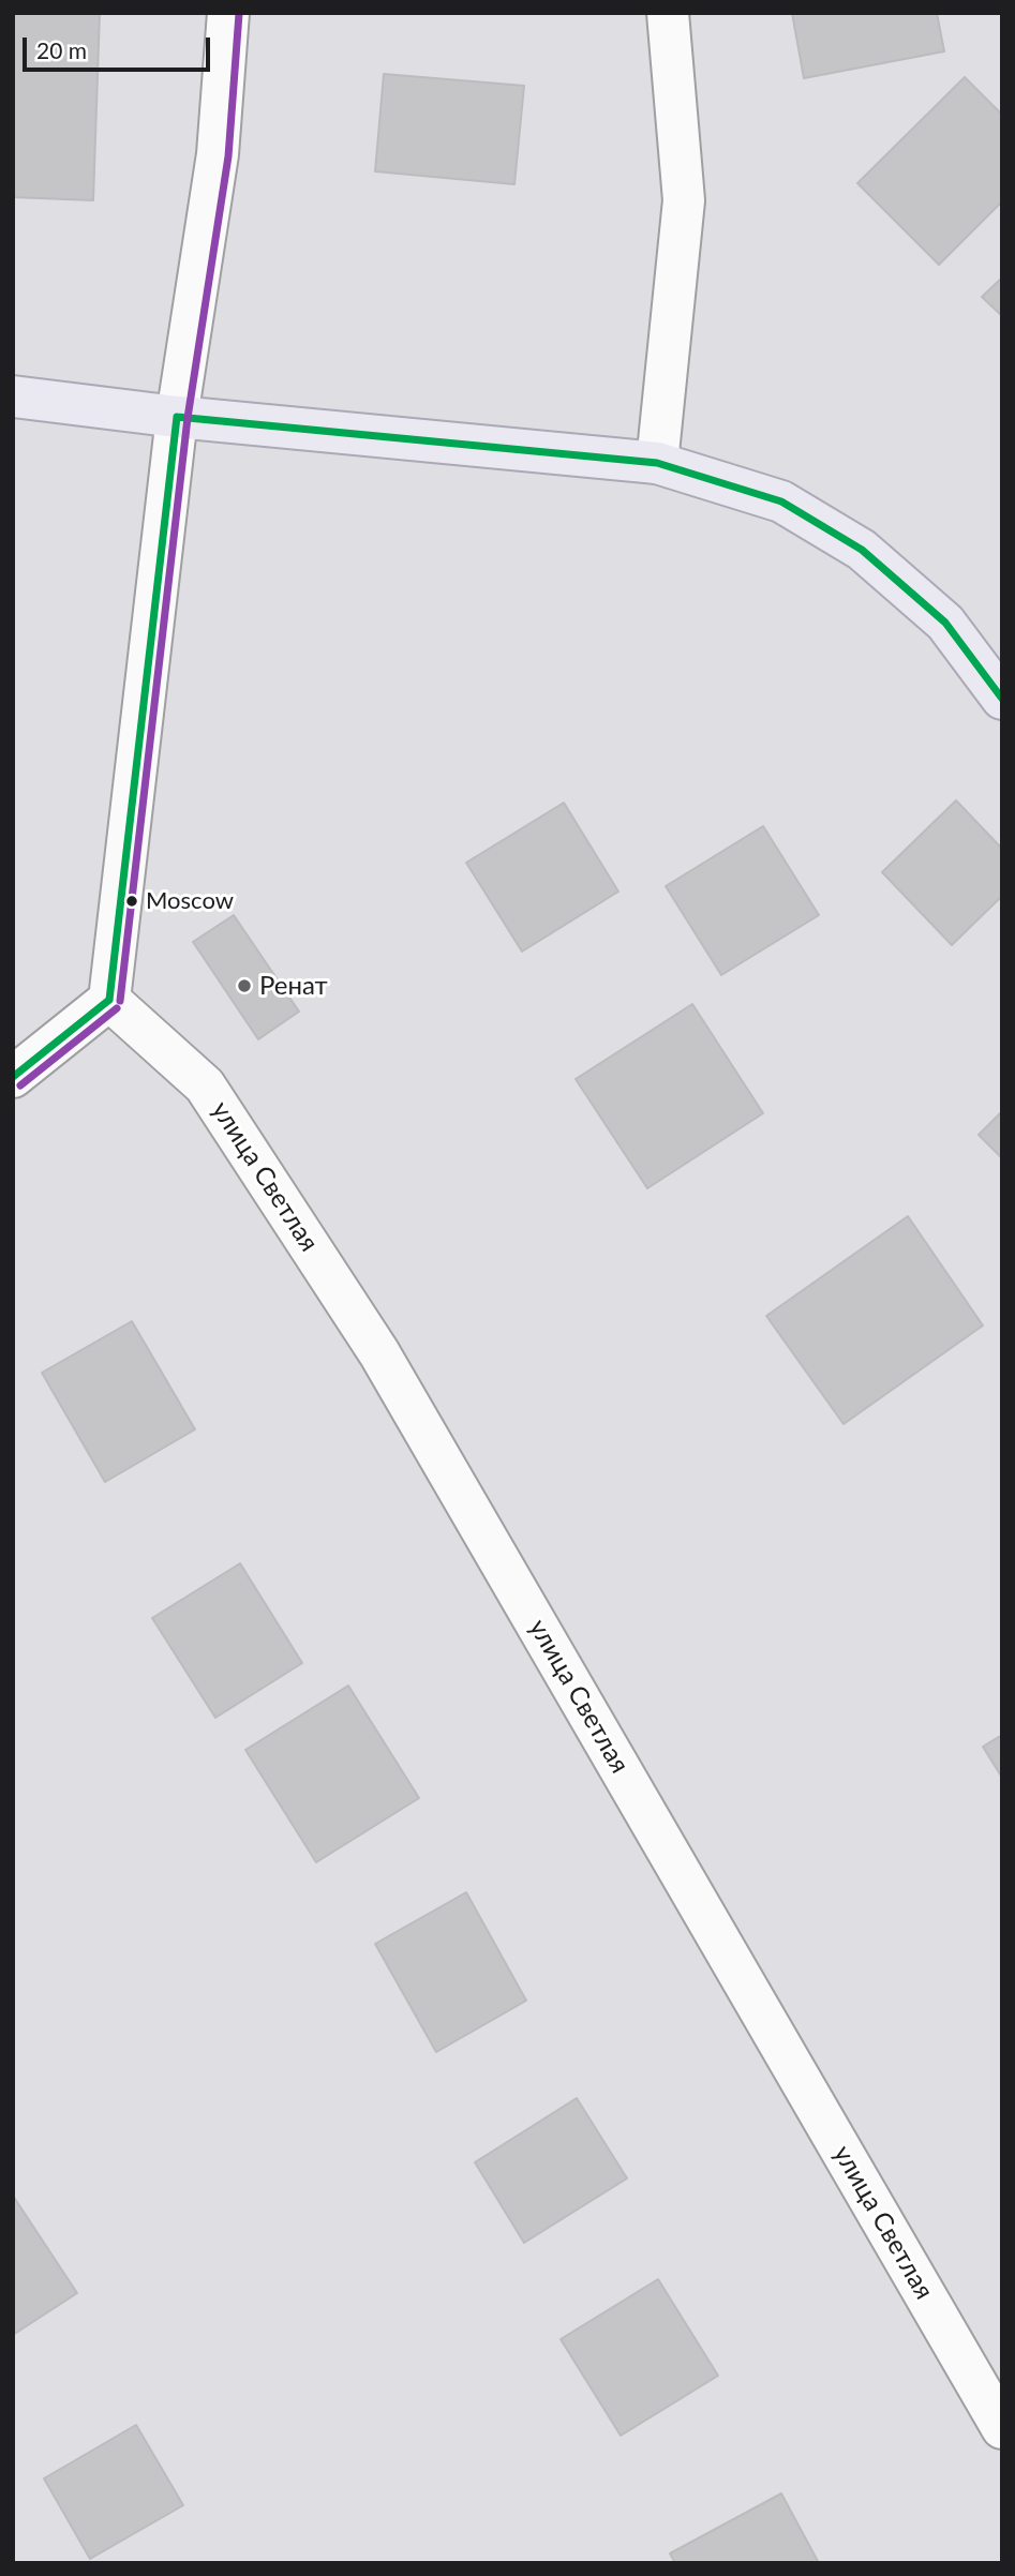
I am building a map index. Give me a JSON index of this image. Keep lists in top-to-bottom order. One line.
{"streets":{"street":["улица Светлая"]},"places":["Moscow","Ренат"],"scale_bar":"20 m"}
